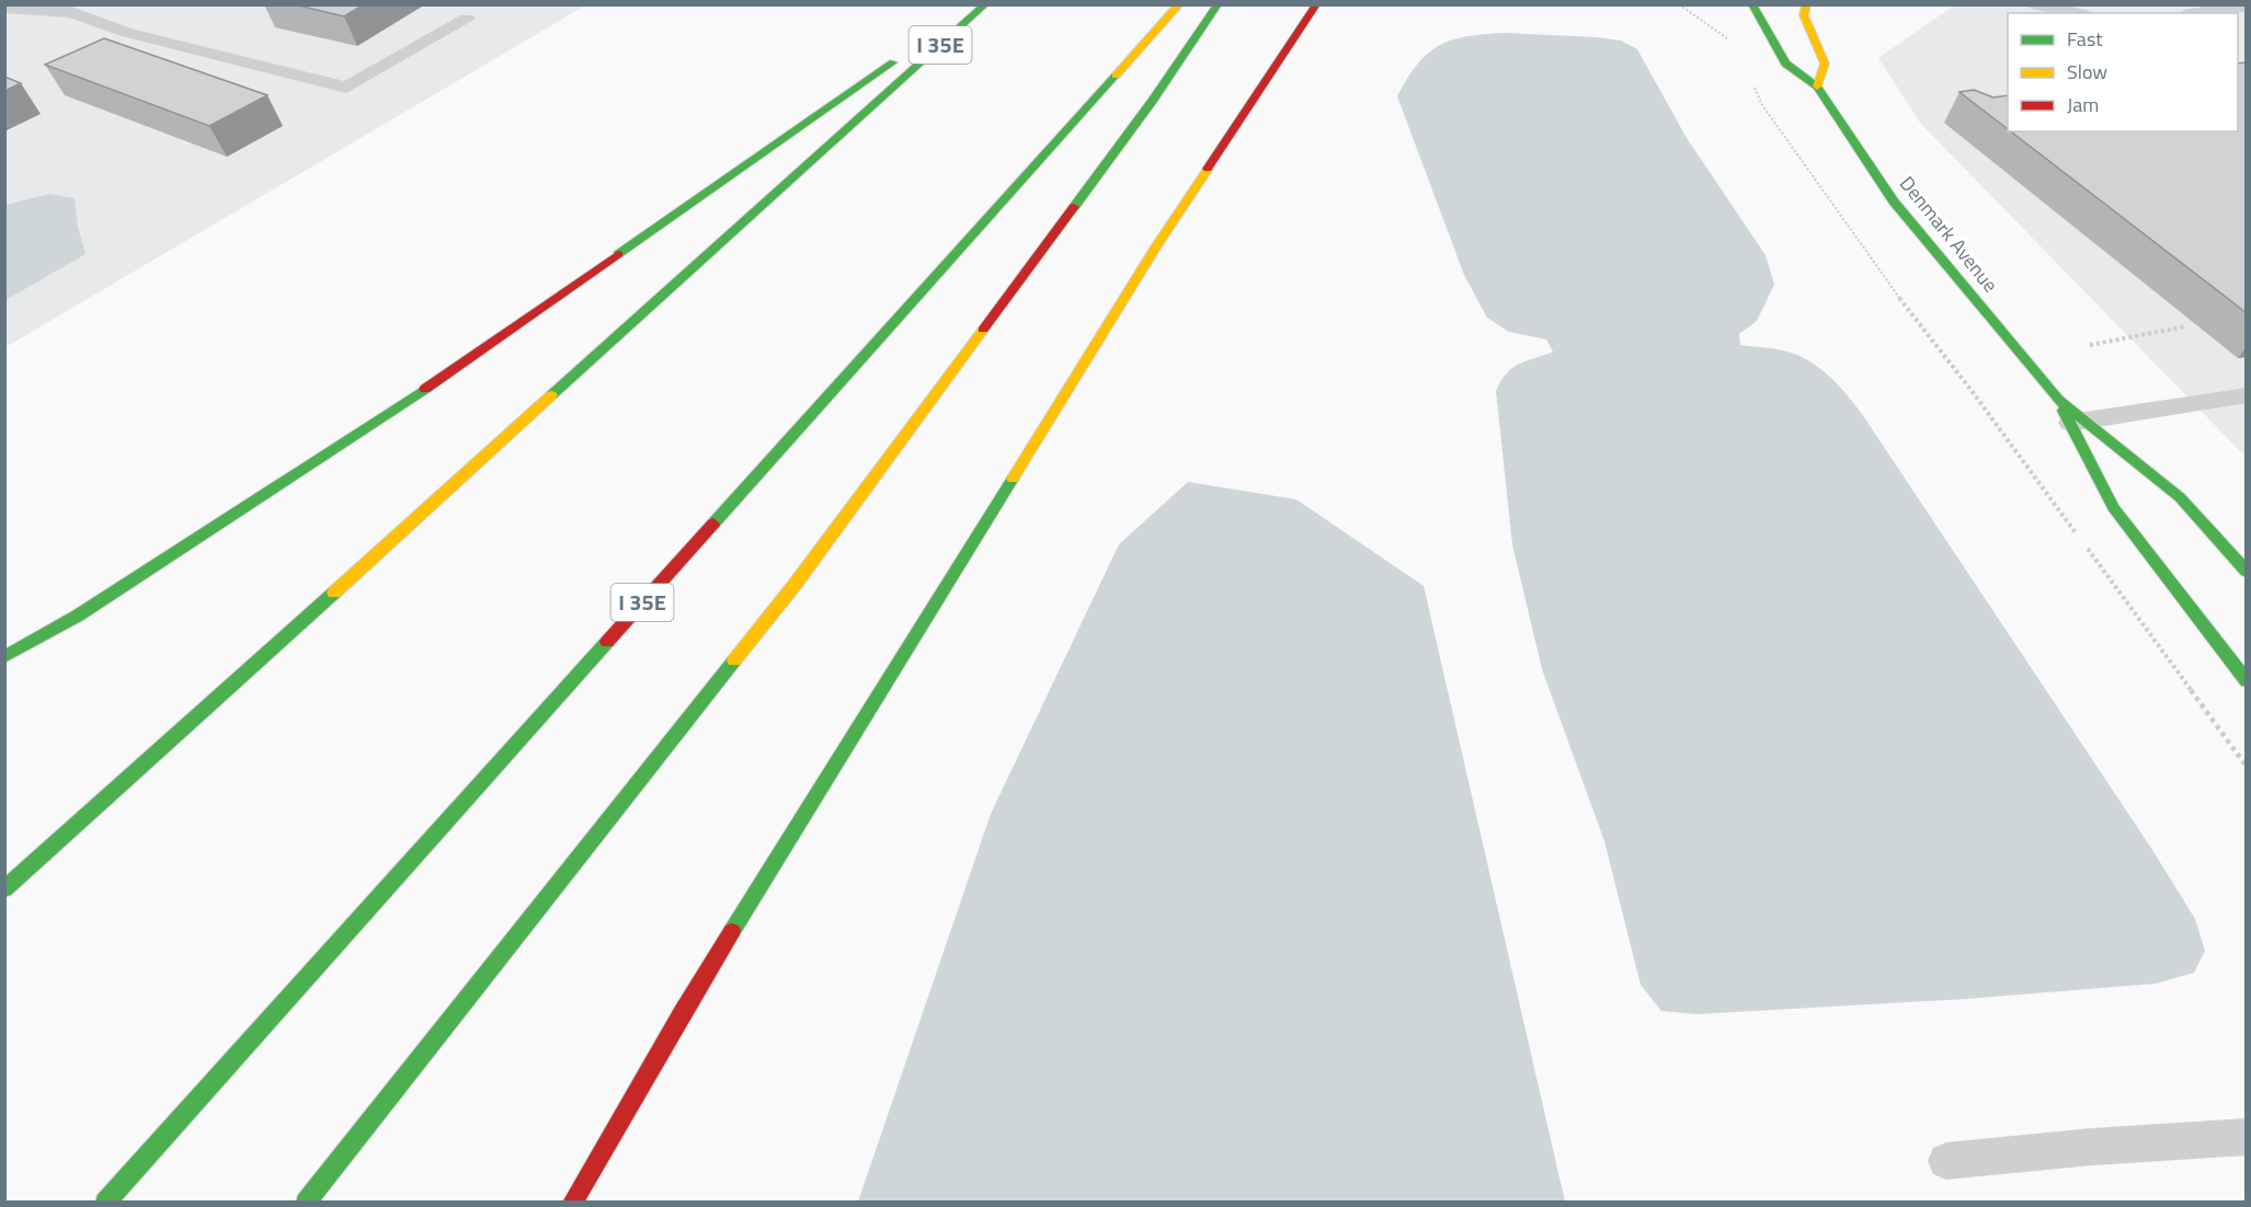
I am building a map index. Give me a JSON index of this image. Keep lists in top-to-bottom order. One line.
{"streets":{"main road":["I 35E","Denmark Avenue"]},"legend":["Fast","Slow","Jam"]}
